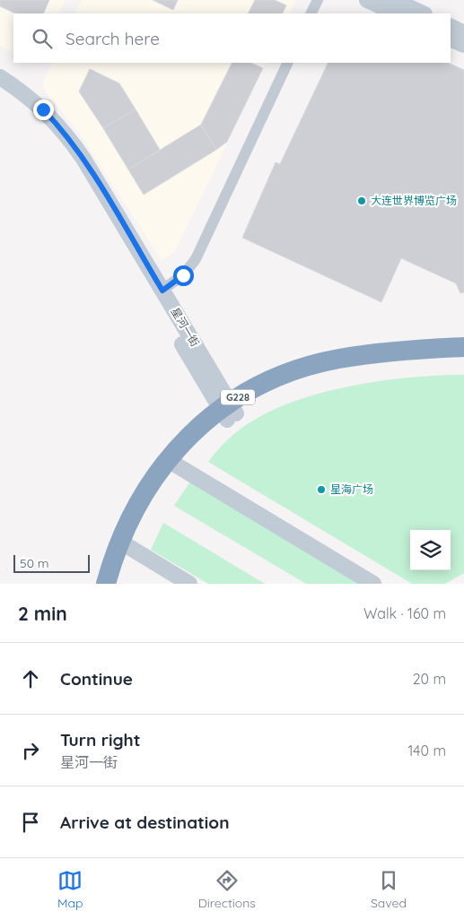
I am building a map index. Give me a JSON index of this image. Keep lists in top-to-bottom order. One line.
{"streets":{"highway":["G228"],"street":["星河一街"]},"crossings":[["星河一街","G228"]],"places":["大连世界博览广场","星海广场"],"scale_bar":"50 m","page":{"search":"Search here","scale":"50 m","heading":["2 min","Walk · 160 m"],"list":[["Continue","20 m"],["Turn right","星河一街","140 m"],"Arrive at destination"],"nav":["Map","Directions","Saved"]}}
